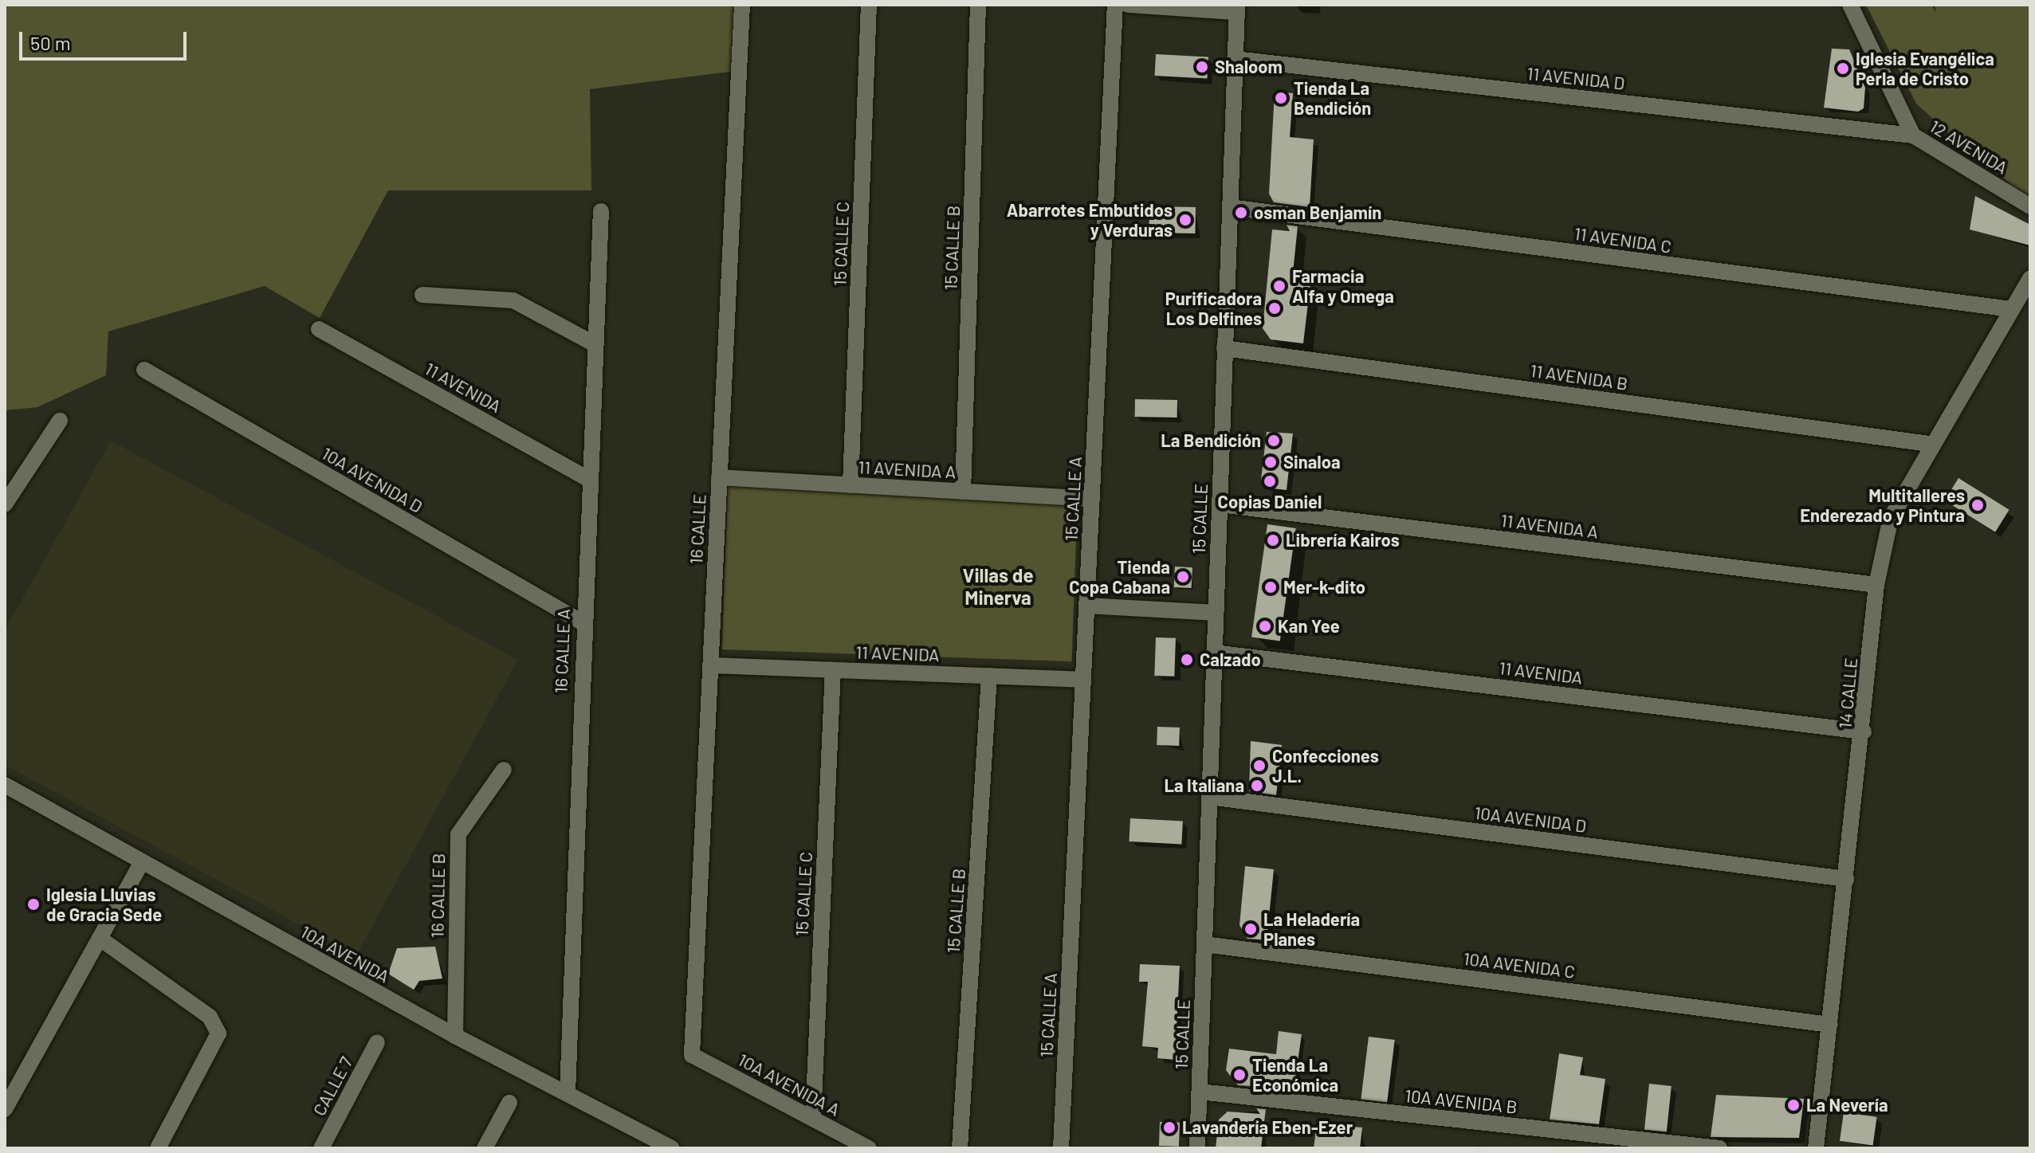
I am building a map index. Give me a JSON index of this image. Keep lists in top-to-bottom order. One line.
{"streets":{"street":["11 AVENIDA D","12 AVENIDA","11 AVENIDA C","15 CALLE C","15 CALLE B","11 AVENIDA B","11 AVENIDA","11 AVENIDA A","10A AVENIDA D","15 CALLE A","15 CALLE","16 CALLE","16 CALLE A","14 CALLE","16 CALLE B","10A AVENIDA","10A AVENIDA C","10A AVENIDA A","CALLE 7","10A AVENIDA B"]},"crossings":[["11 AVENIDA D","12 AVENIDA"],["11 AVENIDA D","15 CALLE"],["11 AVENIDA C","15 CALLE"],["11 AVENIDA C","14 CALLE"],["15 CALLE C","11 AVENIDA"],["15 CALLE C","11 AVENIDA A"],["15 CALLE C","10A AVENIDA A"],["15 CALLE B","11 AVENIDA"],["15 CALLE B","11 AVENIDA A"],["11 AVENIDA B","15 CALLE"],["11 AVENIDA B","14 CALLE"],["11 AVENIDA","15 CALLE A"],["11 AVENIDA","15 CALLE"],["11 AVENIDA","16 CALLE"],["11 AVENIDA","16 CALLE A"],["11 AVENIDA","14 CALLE"],["11 AVENIDA A","15 CALLE A"],["11 AVENIDA A","15 CALLE"],["11 AVENIDA A","16 CALLE"],["11 AVENIDA A","14 CALLE"],["10A AVENIDA D","15 CALLE"],["10A AVENIDA D","16 CALLE A"],["10A AVENIDA D","14 CALLE"],["15 CALLE","10A AVENIDA C"],["15 CALLE","10A AVENIDA B"],["16 CALLE","10A AVENIDA A"],["16 CALLE A","10A AVENIDA"],["14 CALLE","10A AVENIDA C"],["16 CALLE B","10A AVENIDA"]],"districts":["Villas de Minerva"],"places":["Shaloom","Iglesia Evangélica Perla de Cristo","Tienda La Bendición","osman Benjamín","Abarrotes Embutidos y Verduras","Farmacia Alfa y Omega","Purificadora Los Delfines","La Bendición","Sinaloa","Copias Daniel","Multitalleres Enderezado y Pintura","Librería Kairos","Tienda Copa Cabana","Mer-k-dito","Kan Yee","Calzado","Confecciones J.L.","La Italiana","Iglesia Lluvias de Gracia Sede","La Heladería Planes","Tienda La Económica","La Nevería","Lavandería Eben-Ezer"],"scale_bar":"50 m"}
